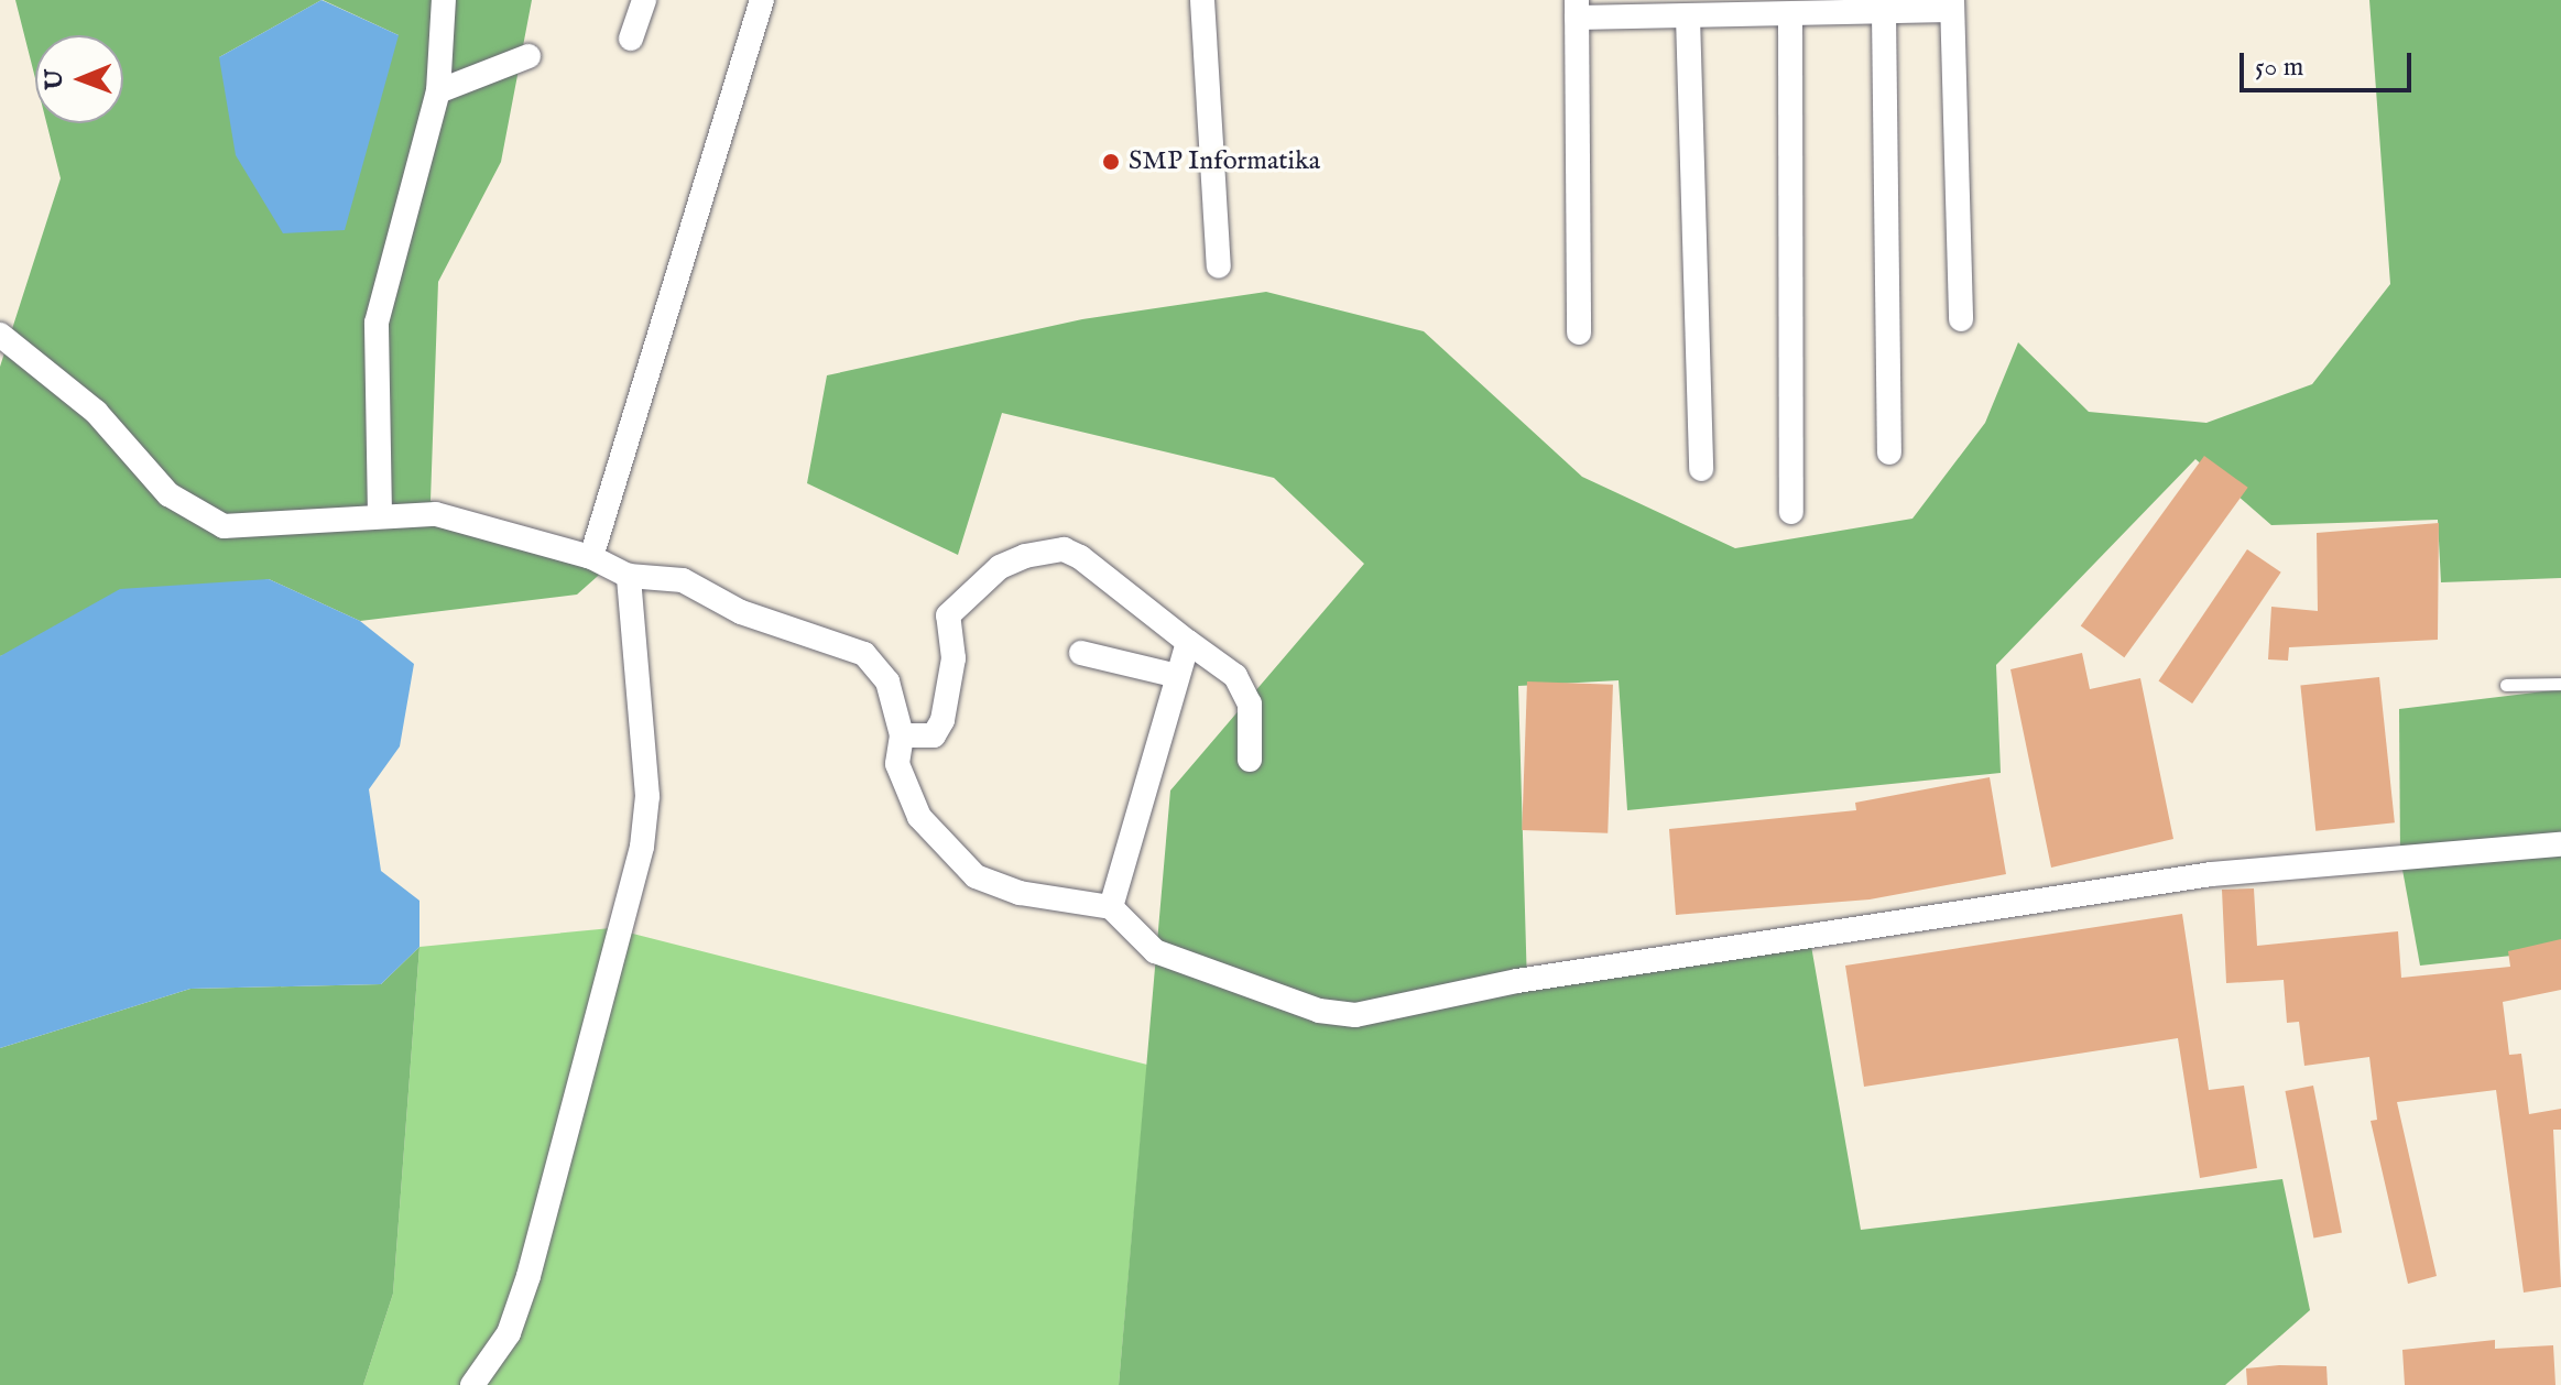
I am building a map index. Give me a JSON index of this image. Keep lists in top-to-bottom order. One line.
{"places":["SMP Informatika"],"scale_bar":"50 m","north":"left"}
